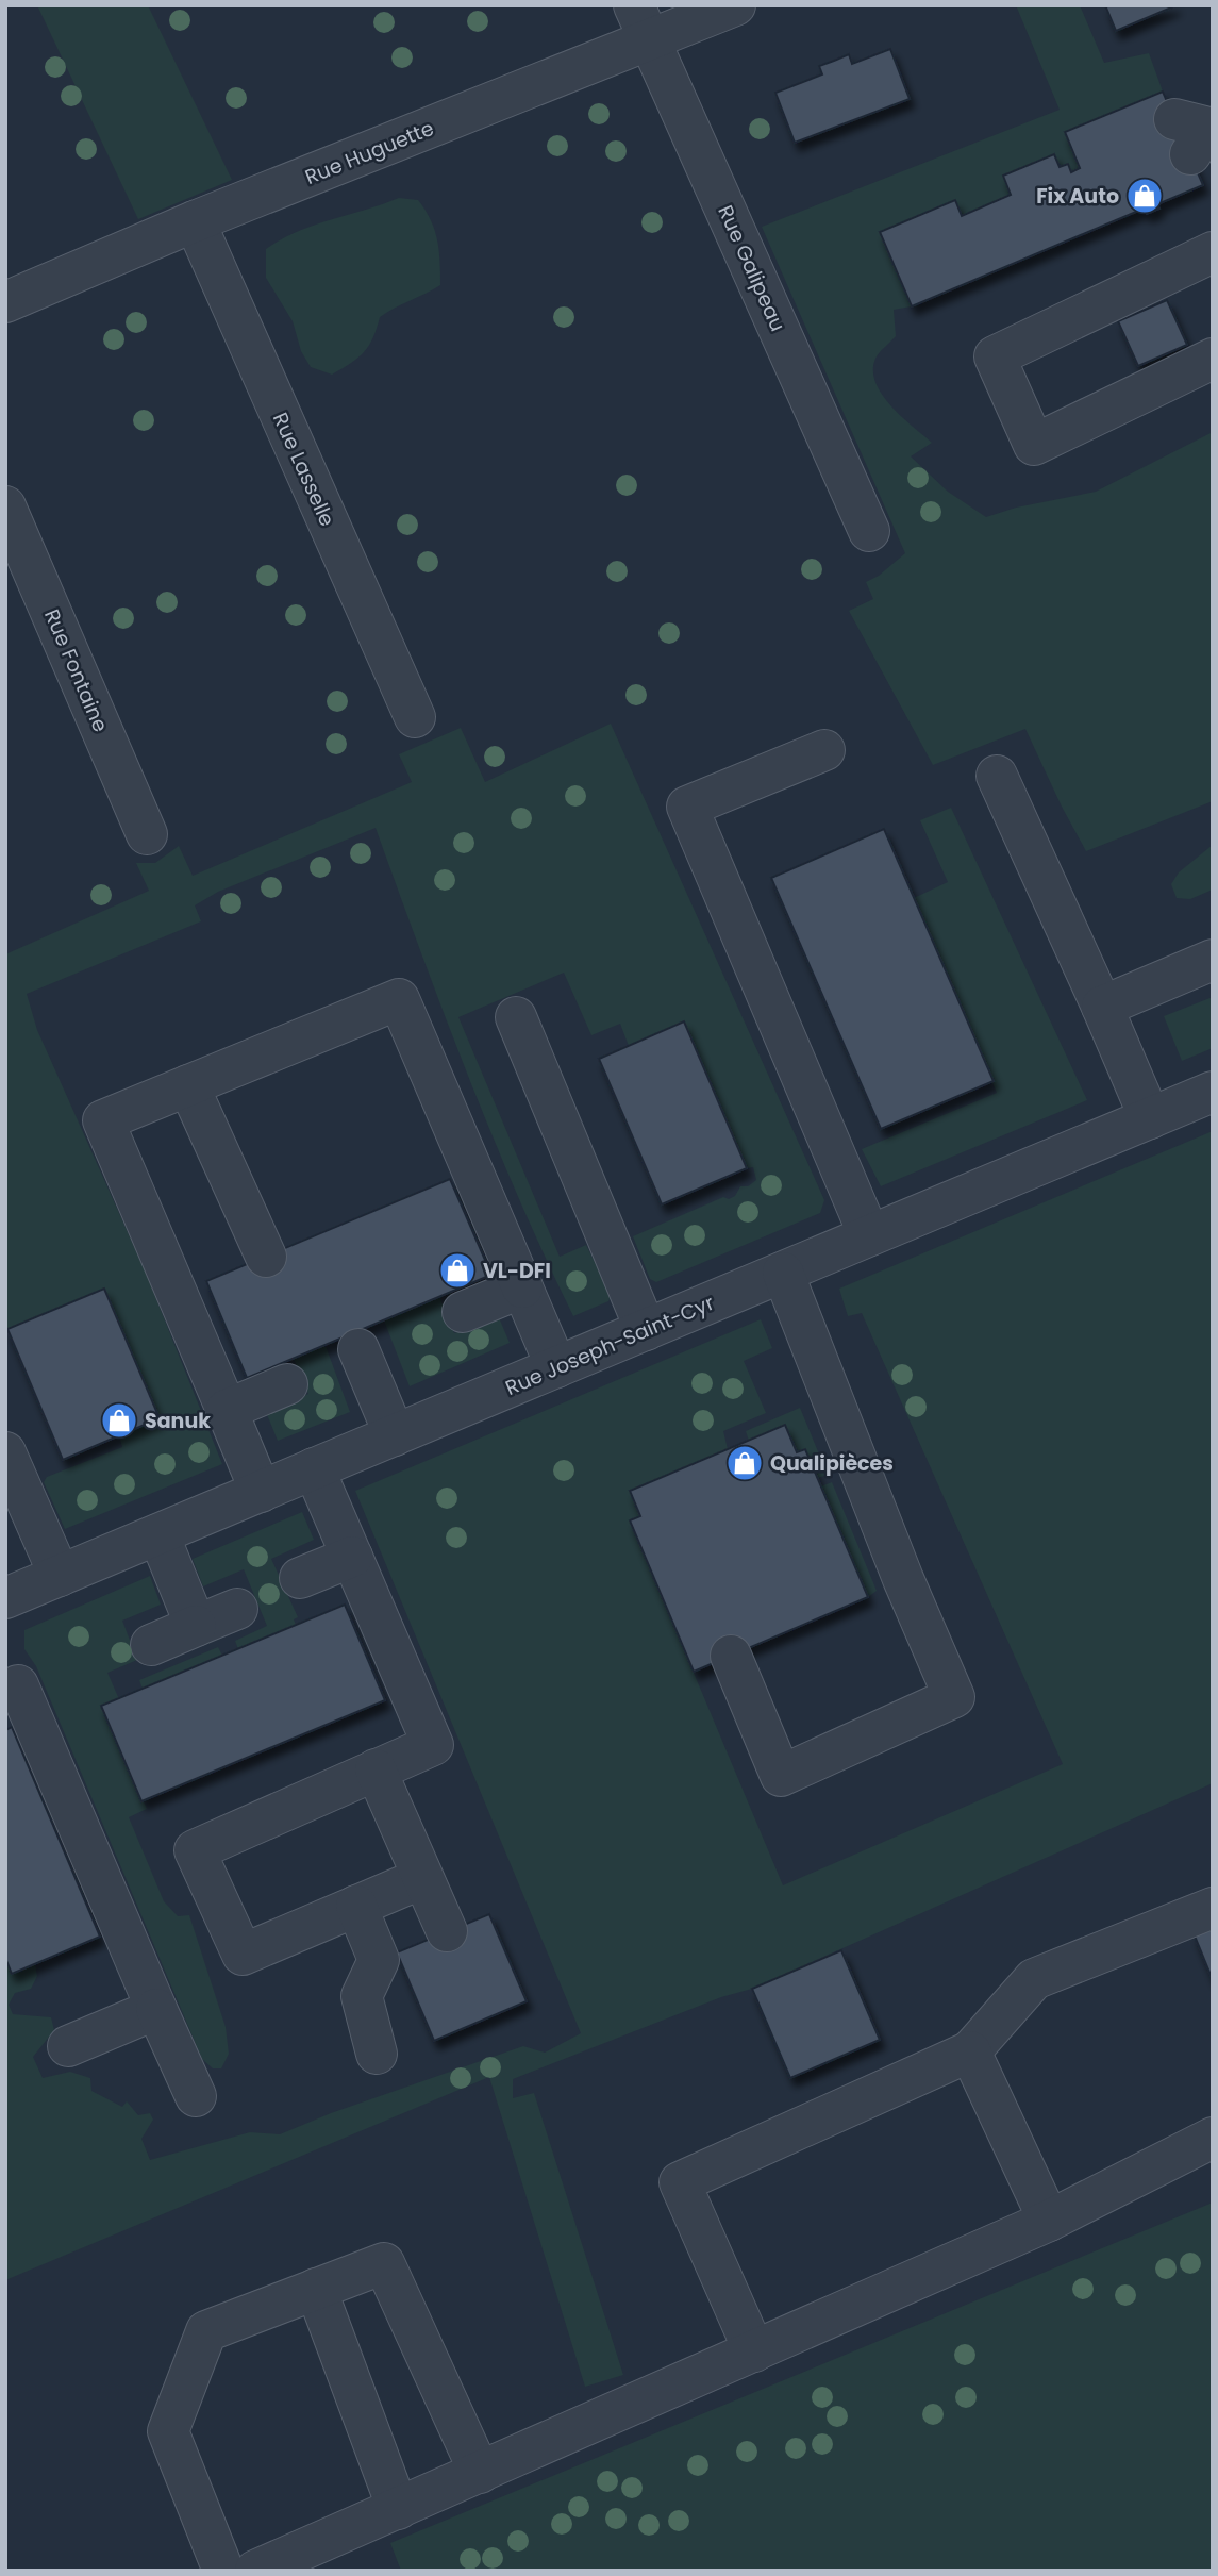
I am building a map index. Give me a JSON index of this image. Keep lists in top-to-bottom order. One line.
{"streets":{"street":["Rue Huguette","Rue Galipeau","Rue Lasselle","Rue Fontaine","Rue Joseph-Saint-Cyr"]},"crossings":[["Rue Huguette","Rue Galipeau"],["Rue Huguette","Rue Lasselle"]],"places":{"shop":["Fix Auto","VL-DFI","Sanuk","Qualipièces"]}}
